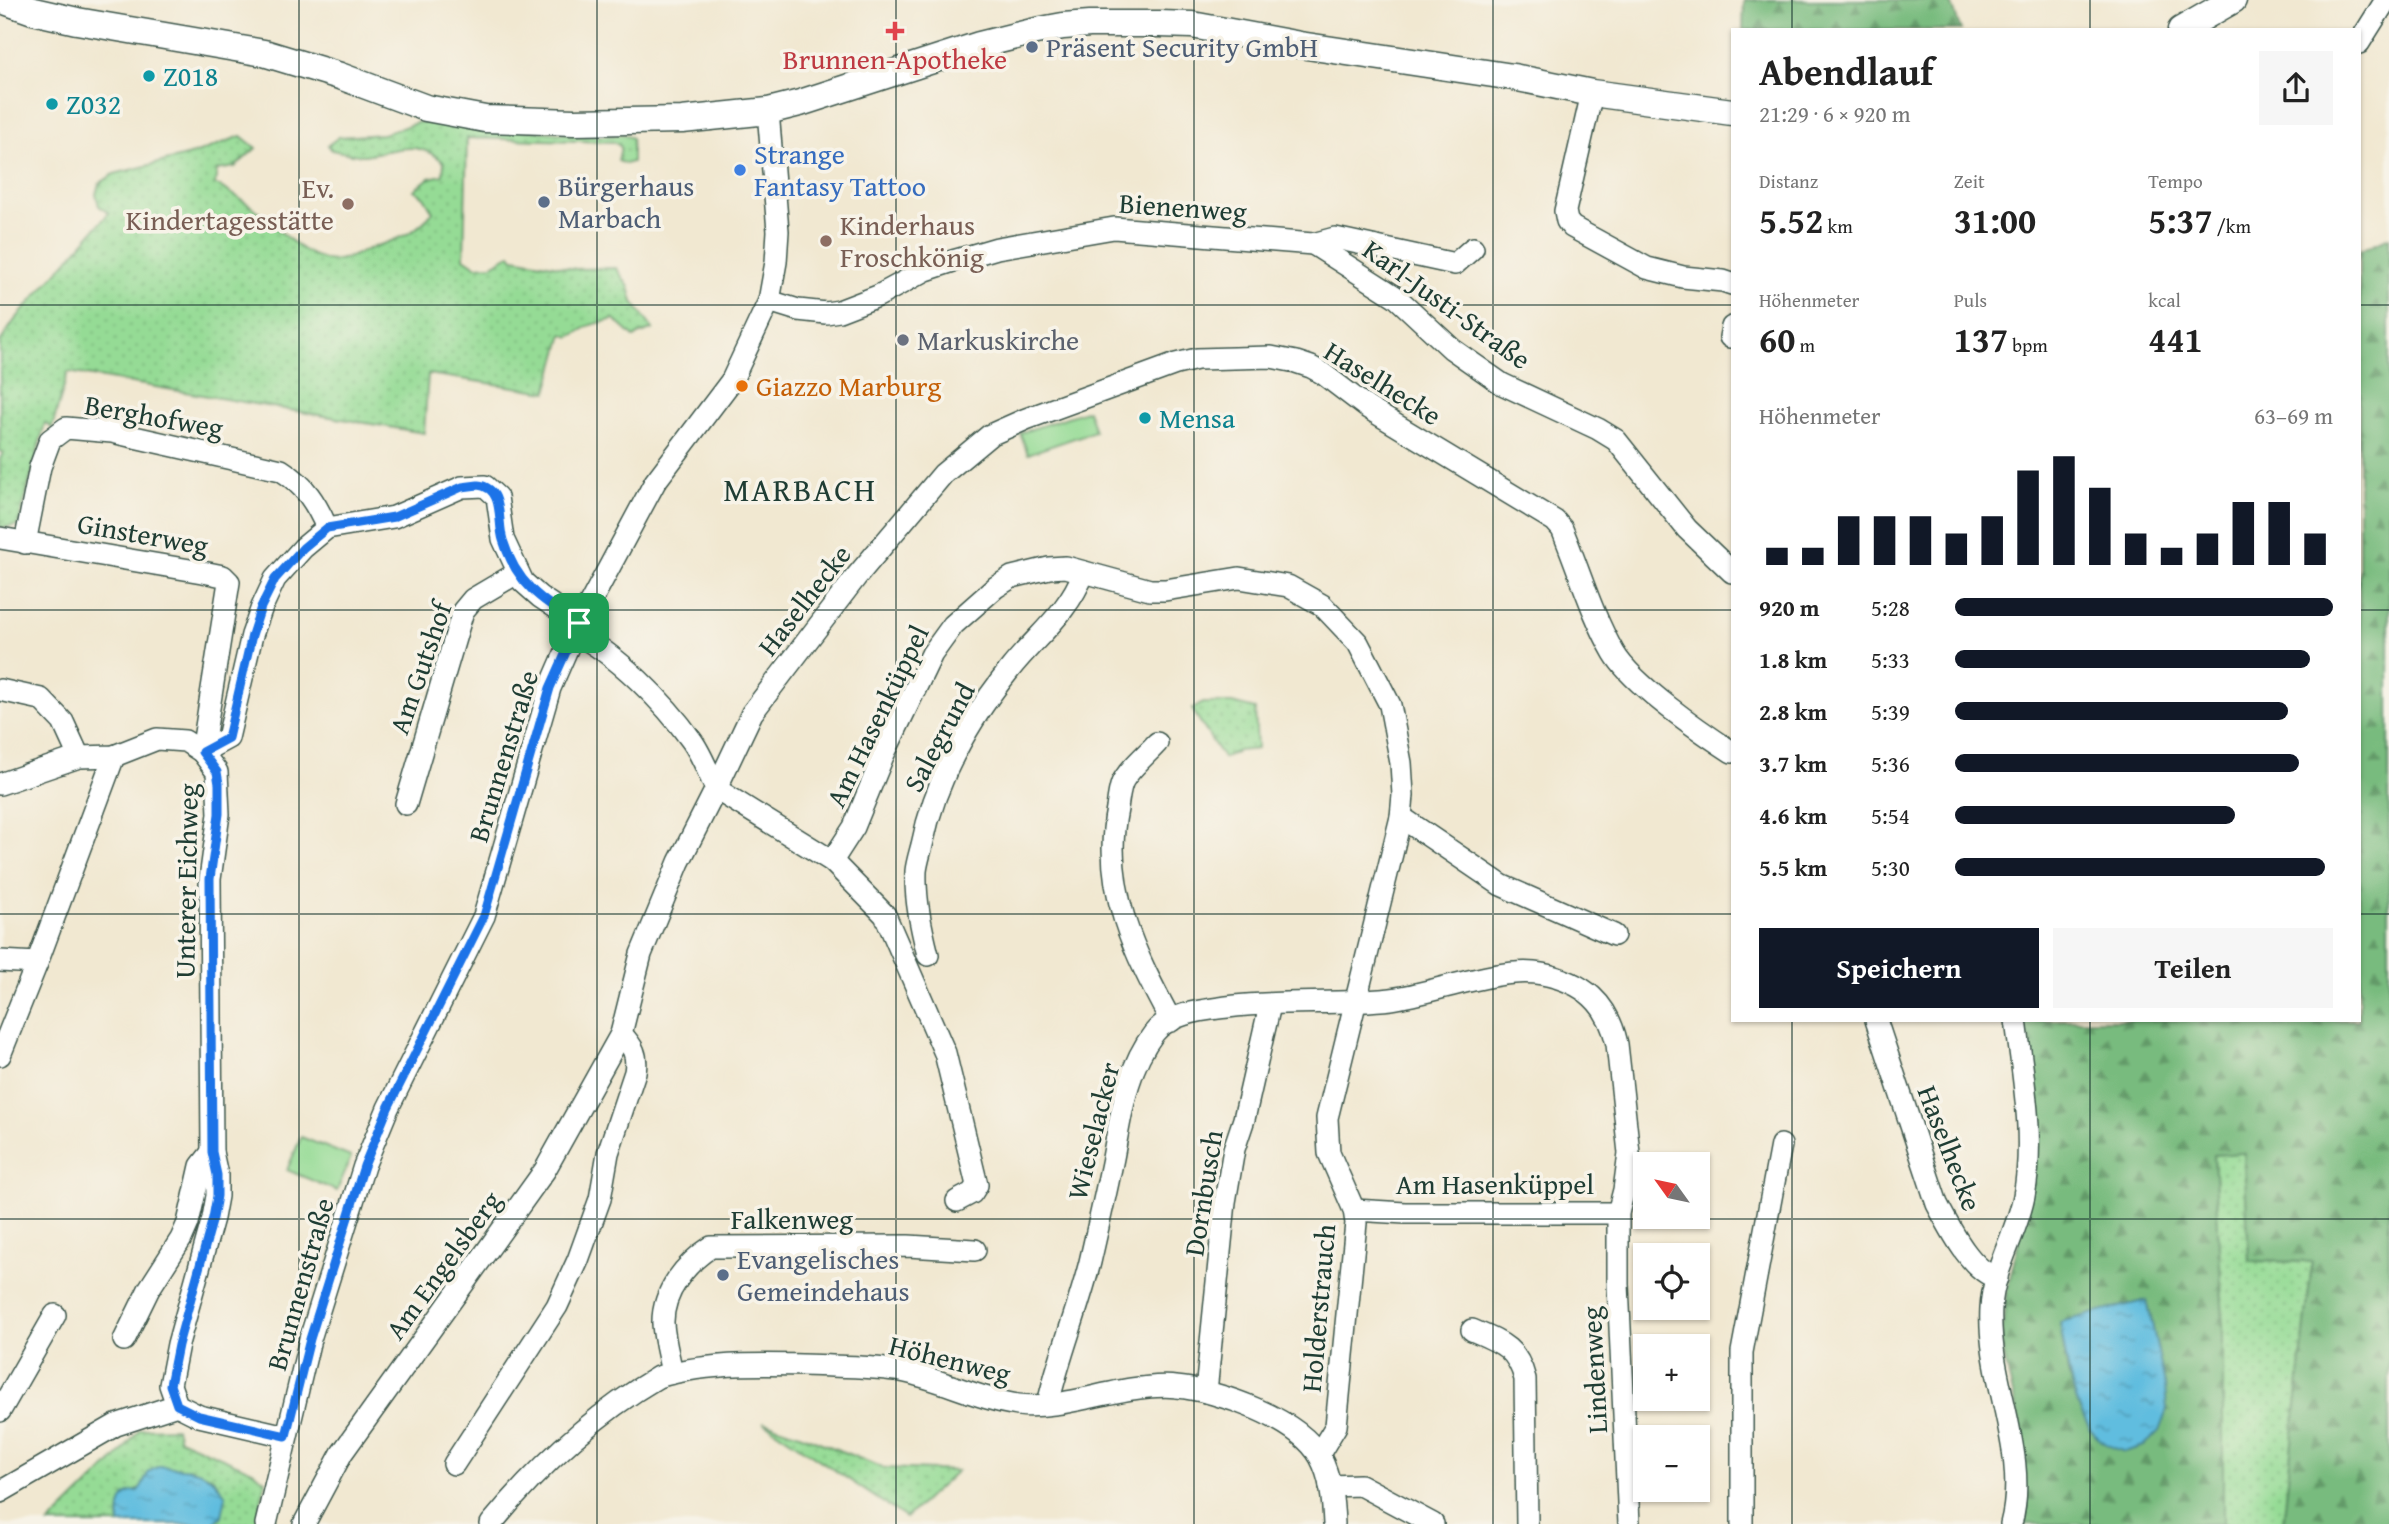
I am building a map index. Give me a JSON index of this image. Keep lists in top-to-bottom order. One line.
{"streets":{"street":["Bienenweg","Karl-Justi-Straße","Haselhecke","Berghofweg","Ginsterweg","Am Gutshof","Am Hasenküppel","Salegrund","Brunnenstraße","Unterer Eichweg","Wieselacker","Dornbusch","Falkenweg","Am Engelsberg","Holderstrauch","Höhenweg","Lindenweg"]},"crossings":[["Bienenweg","Karl-Justi-Straße"],["Bienenweg","Brunnenstraße"],["Haselhecke","Am Engelsberg"],["Berghofweg","Ginsterweg"],["Ginsterweg","Unterer Eichweg"],["Am Hasenküppel","Salegrund"],["Am Hasenküppel","Wieselacker"],["Am Hasenküppel","Holderstrauch"],["Am Hasenküppel","Lindenweg"],["Wieselacker","Dornbusch"],["Wieselacker","Holderstrauch"],["Wieselacker","Höhenweg"],["Dornbusch","Höhenweg"],["Falkenweg","Höhenweg"],["Holderstrauch","Höhenweg"]],"districts":["MARBACH"],"places":{"health":["Brunnen-Apotheke"],"other":["Präsent Security GmbH","Z018","Z032","Strange Fantasy Tattoo","Bürgerhaus Marbach","Ev. Kindertagesstätte","Kinderhaus Froschkönig","Markuskirche","Giazzo Marburg","Mensa","Evangelisches Gemeindehaus"]},"north":"top left","page":{"heading":["Abendlauf","21:29 · 6 × 920 m"],"stats":[["Distanz","5.52 km"],["Zeit","31:00"],["Tempo","5:37 /km"],["Höhenmeter","60 m"],["Puls","137 bpm"],["kcal","441"]],"chart":["Höhenmeter","63–69 m"],"list":[{"name":"920 m","note":"5:28"},{"name":"1.8 km","note":"5:33"},{"name":"2.8 km","note":"5:39"},{"name":"3.7 km","note":"5:36"},{"name":"4.6 km","note":"5:54"},{"name":"5.5 km","note":"5:30"}],"buttons":["Speichern","Teilen"],"map_buttons":["+","−"]}}
